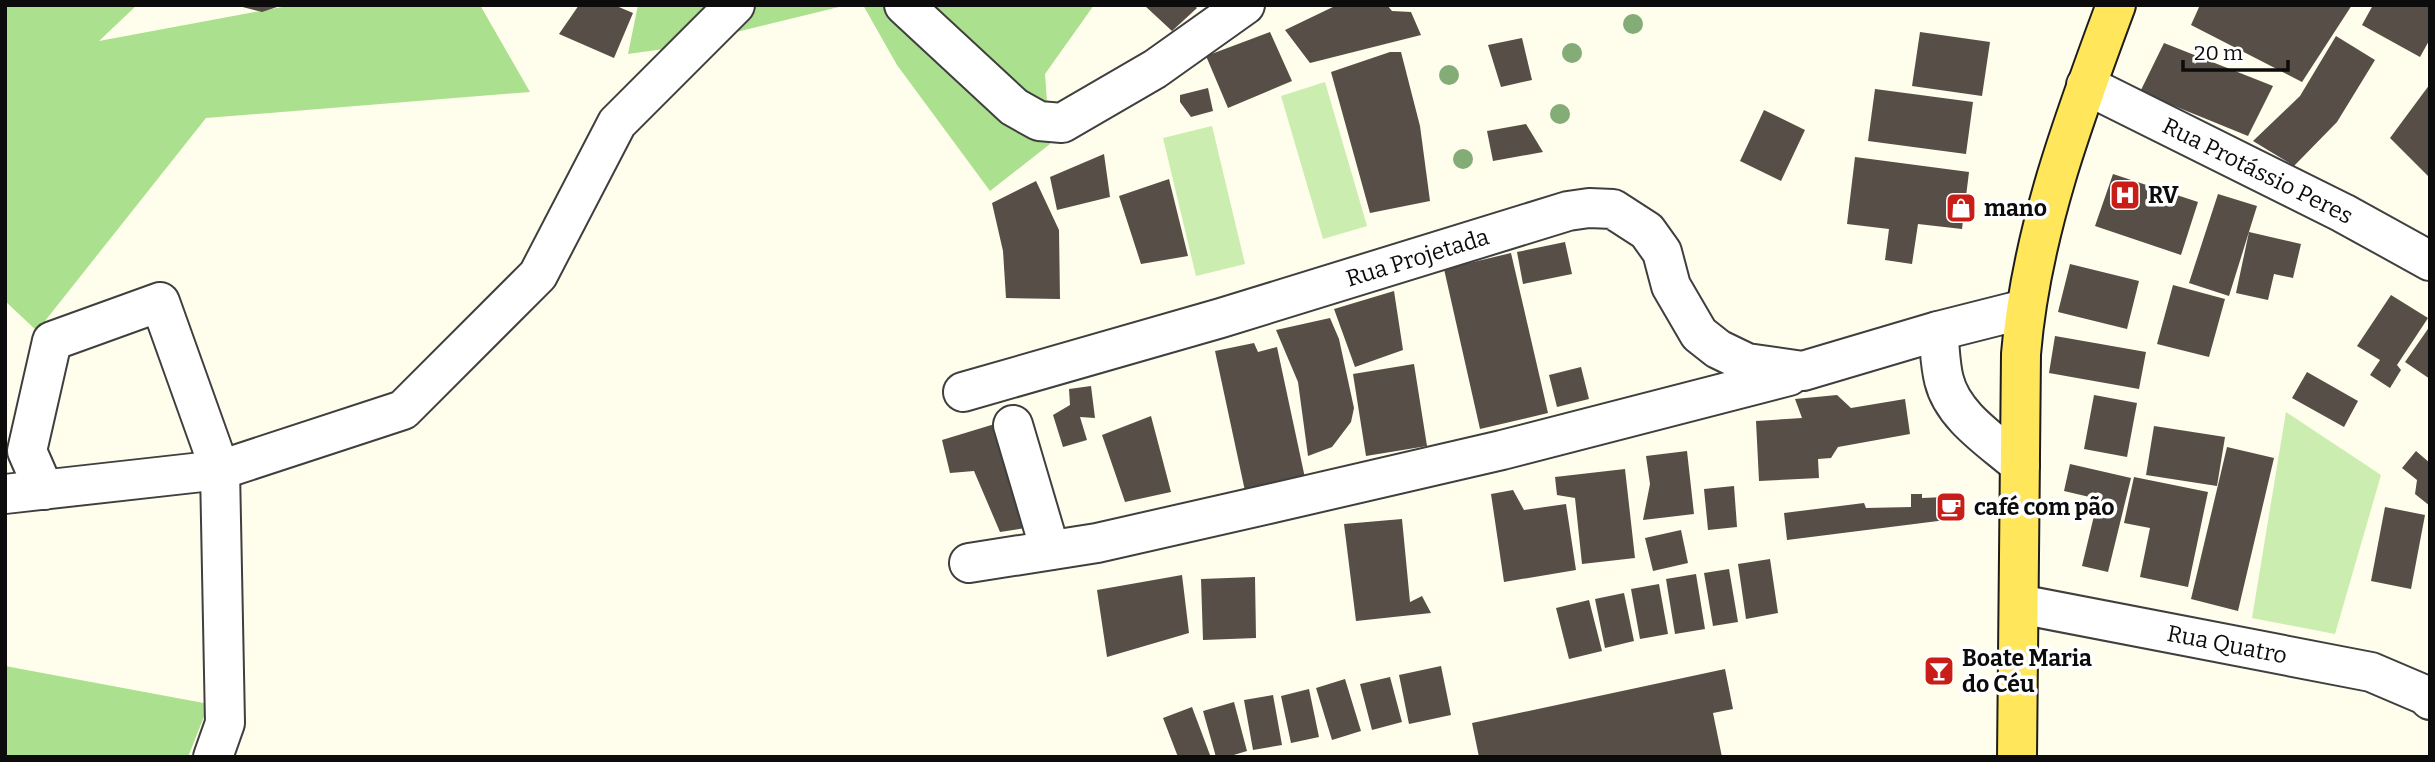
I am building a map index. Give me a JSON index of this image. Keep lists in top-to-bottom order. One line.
{"streets":{"street":["Rua Protássio Peres","Rua Projetada","Rua Quatro"]},"places":{"hospital":["RV"],"shop":["mano"],"cafe":["café com pão"],"bar":["Boate Maria do Céu"]},"scale_bar":"20 m"}
